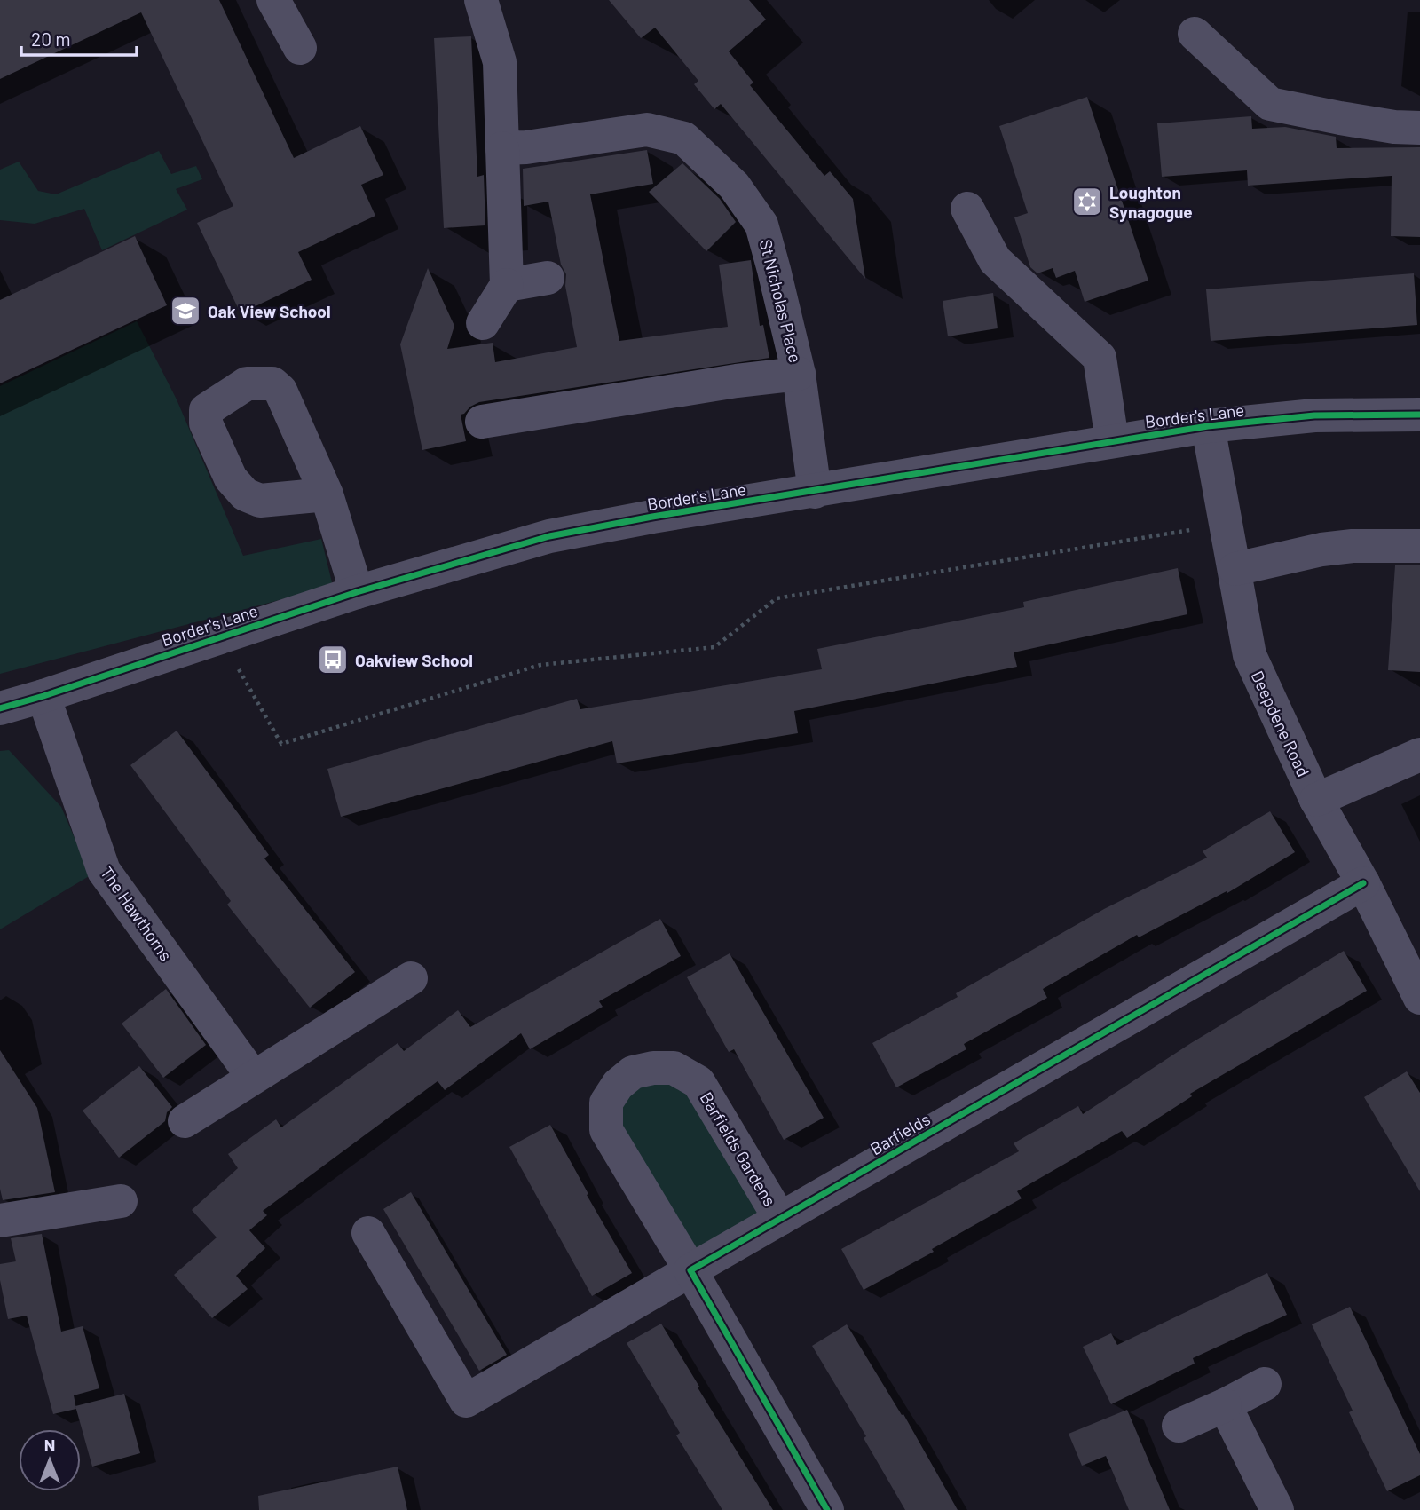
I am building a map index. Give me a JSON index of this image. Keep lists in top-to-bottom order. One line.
{"streets":{"street":["St Nicholas Place","Border's Lane","Deepdene Road","The Hawthorns","Barfields","Barfields Gardens"]},"crossings":[["St Nicholas Place","Border's Lane"],["Border's Lane","Deepdene Road"],["Border's Lane","The Hawthorns"],["Deepdene Road","Barfields"],["Barfields","Barfields Gardens"]],"places":{"synagogue":["Loughton Synagogue"],"school or university":["Oak View School"],"bus stop":["Oakview School"]},"scale_bar":"20 m","north":"top"}
